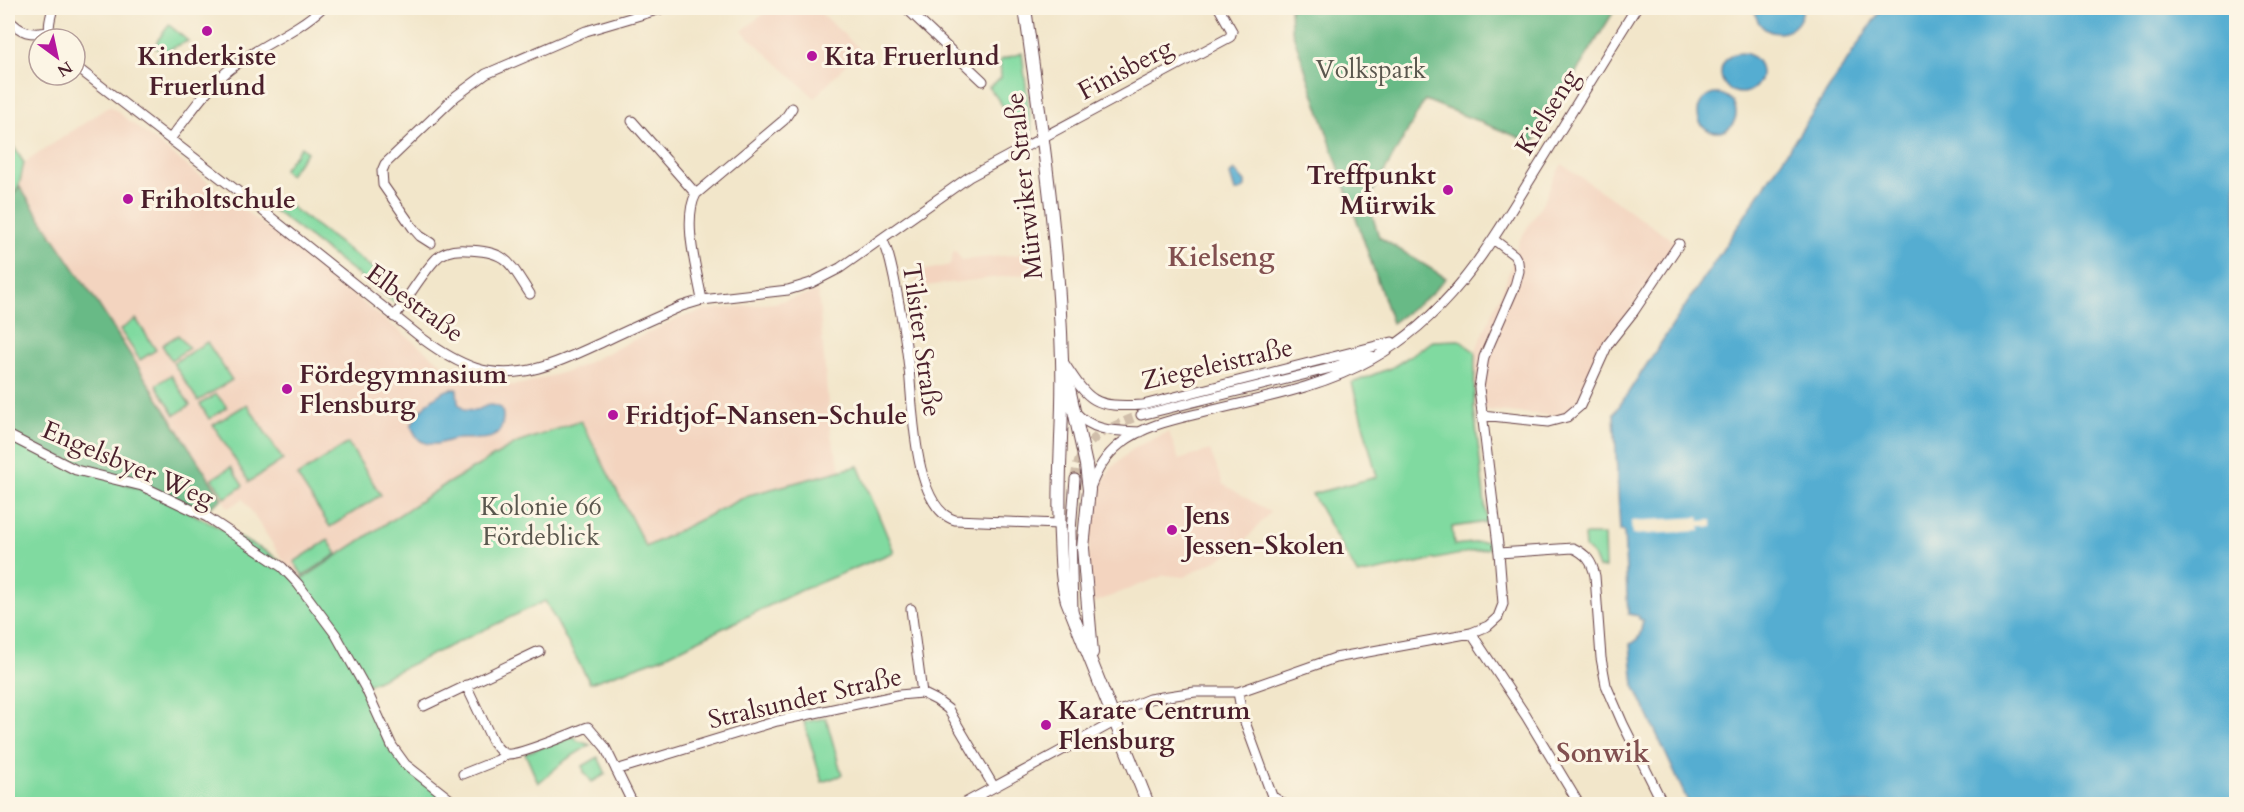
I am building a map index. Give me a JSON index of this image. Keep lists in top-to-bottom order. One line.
{"streets":{"main road":["Mürwiker Straße"],"street":["Finisberg","Kielseng","Elbestraße","Tilsiter Straße","Ziegeleistraße","Engelsbyer Weg","Stralsunder Straße"]},"crossings":[["Finisberg","Mürwiker Straße"],["Finisberg","Tilsiter Straße"],["Kielseng","Ziegeleistraße"],["Mürwiker Straße","Tilsiter Straße"],["Mürwiker Straße","Ziegeleistraße"],["Elbestraße","Tilsiter Straße"]],"districts":["Kielseng","Sonwik"],"parks":["Volkspark","Kolonie 66 Fördeblick"],"places":["Kinderkiste Fruerlund","Kita Fruerlund","Treffpunkt Mürwik","Friholtschule","Fördegymnasium Flensburg","Fridtjof-Nansen-Schule","Jens Jessen-Skolen","Karate Centrum Flensburg"],"north":"bottom right"}
